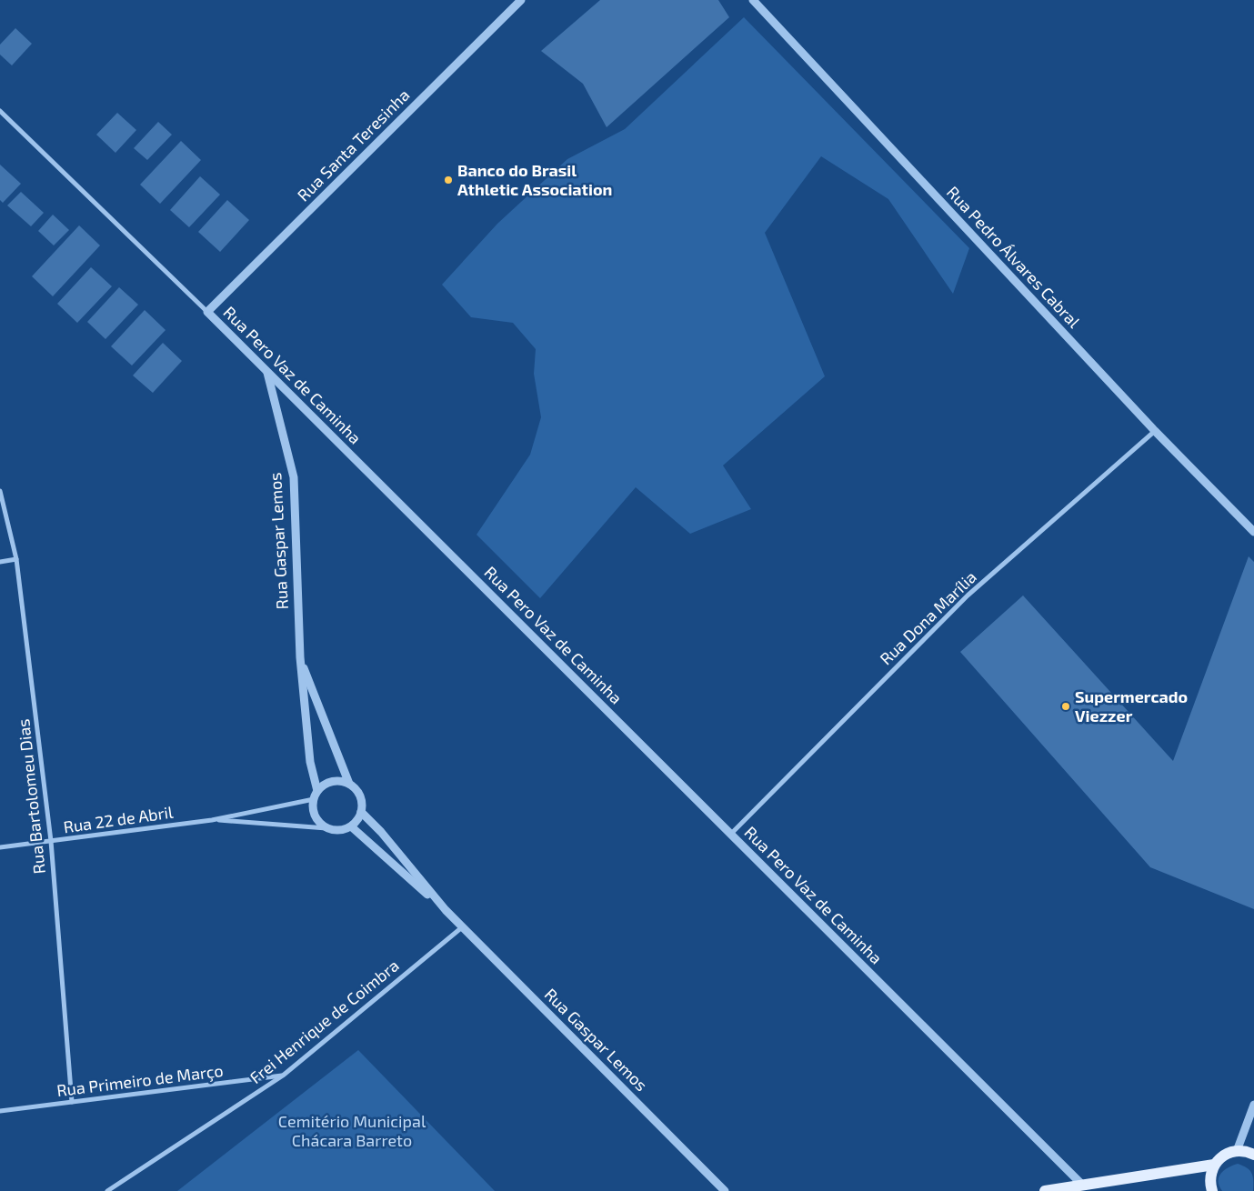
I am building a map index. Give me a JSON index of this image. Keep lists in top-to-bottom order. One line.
{"streets":{"street":["Rua Santa Teresinha","Rua Pedro Álvares Cabral","Rua Pero Vaz de Caminha","Rua Gaspar Lemos","Rua Dona Marília","Rua Bartolomeu Dias","Rua 22 de Abril","Frei Henrique de Coimbra","Rua Primeiro de Março"]},"crossings":[["Rua Santa Teresinha","Rua Pero Vaz de Caminha"],["Rua Pedro Álvares Cabral","Rua Dona Marília"],["Rua Pero Vaz de Caminha","Rua Gaspar Lemos"],["Rua Pero Vaz de Caminha","Rua Dona Marília"],["Rua Gaspar Lemos","Rua 22 de Abril"],["Rua Gaspar Lemos","Frei Henrique de Coimbra"],["Rua Bartolomeu Dias","Rua 22 de Abril"],["Rua Bartolomeu Dias","Rua Primeiro de Março"],["Frei Henrique de Coimbra","Rua Primeiro de Março"]],"parks":["Cemitério Municipal Chácara Barreto"],"places":["Banco do Brasil Athletic Association","Supermercado Viezzer"]}
